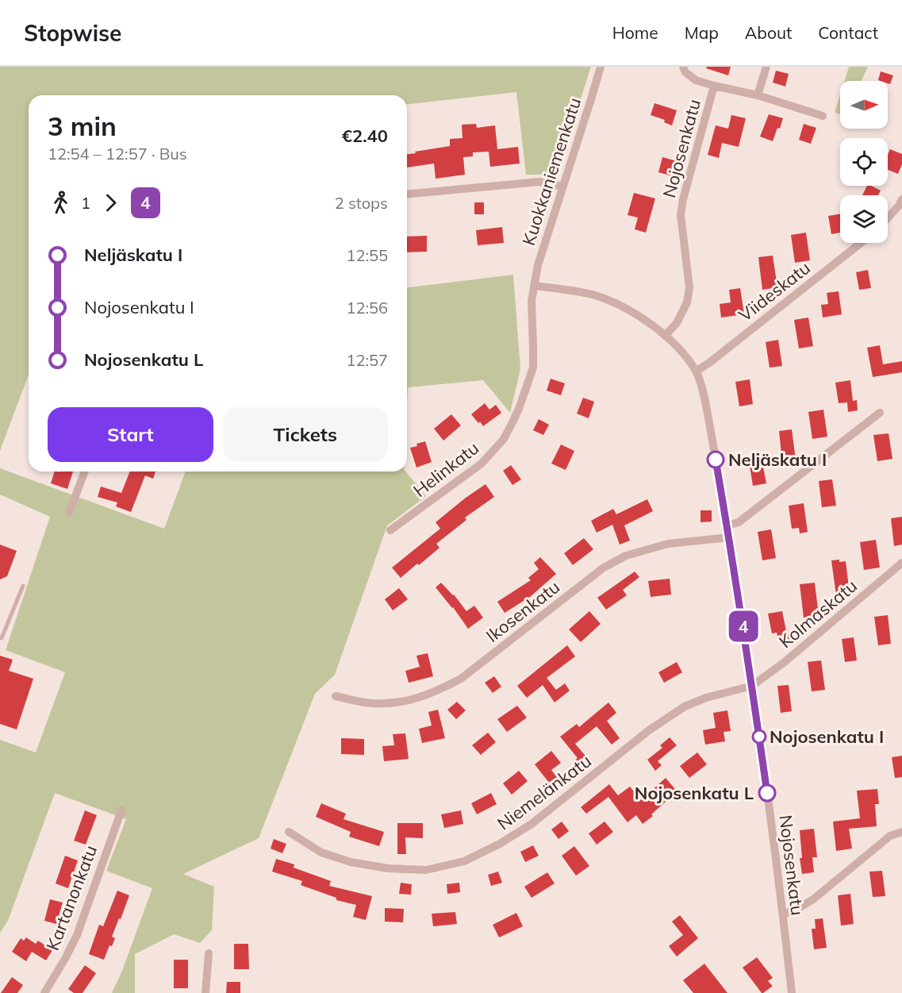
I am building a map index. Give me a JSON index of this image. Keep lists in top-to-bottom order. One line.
{"streets":{"street":["Nojosenkatu","Kuokkaniemenkatu","Viideskatu","Helinkatu","Ikosenkatu","Kolmaskatu","Niemelänkatu","Kartanonkatu"]},"crossings":[["Nojosenkatu","Viideskatu"],["Nojosenkatu","Ikosenkatu"],["Nojosenkatu","Kolmaskatu"],["Nojosenkatu","Niemelänkatu"],["Kuokkaniemenkatu","Helinkatu"],["Kolmaskatu","Niemelänkatu"]],"places":["Neljäskatu I","Nojosenkatu I","Nojosenkatu L"],"lines":["bus line 4"],"north":"right","page":{"header":"Stopwise","nav":["Home","Map","About","Contact"],"on_map":"4","heading":["3 min","12:54 – 12:57 · Bus","€2.40"],"legs":["1","4","2 stops"],"list":[{"name":"Neljäskatu I","value":"12:55"},{"name":"Nojosenkatu I","value":"12:56"},{"name":"Nojosenkatu L","value":"12:57"}],"buttons":["Start","Tickets"]}}
